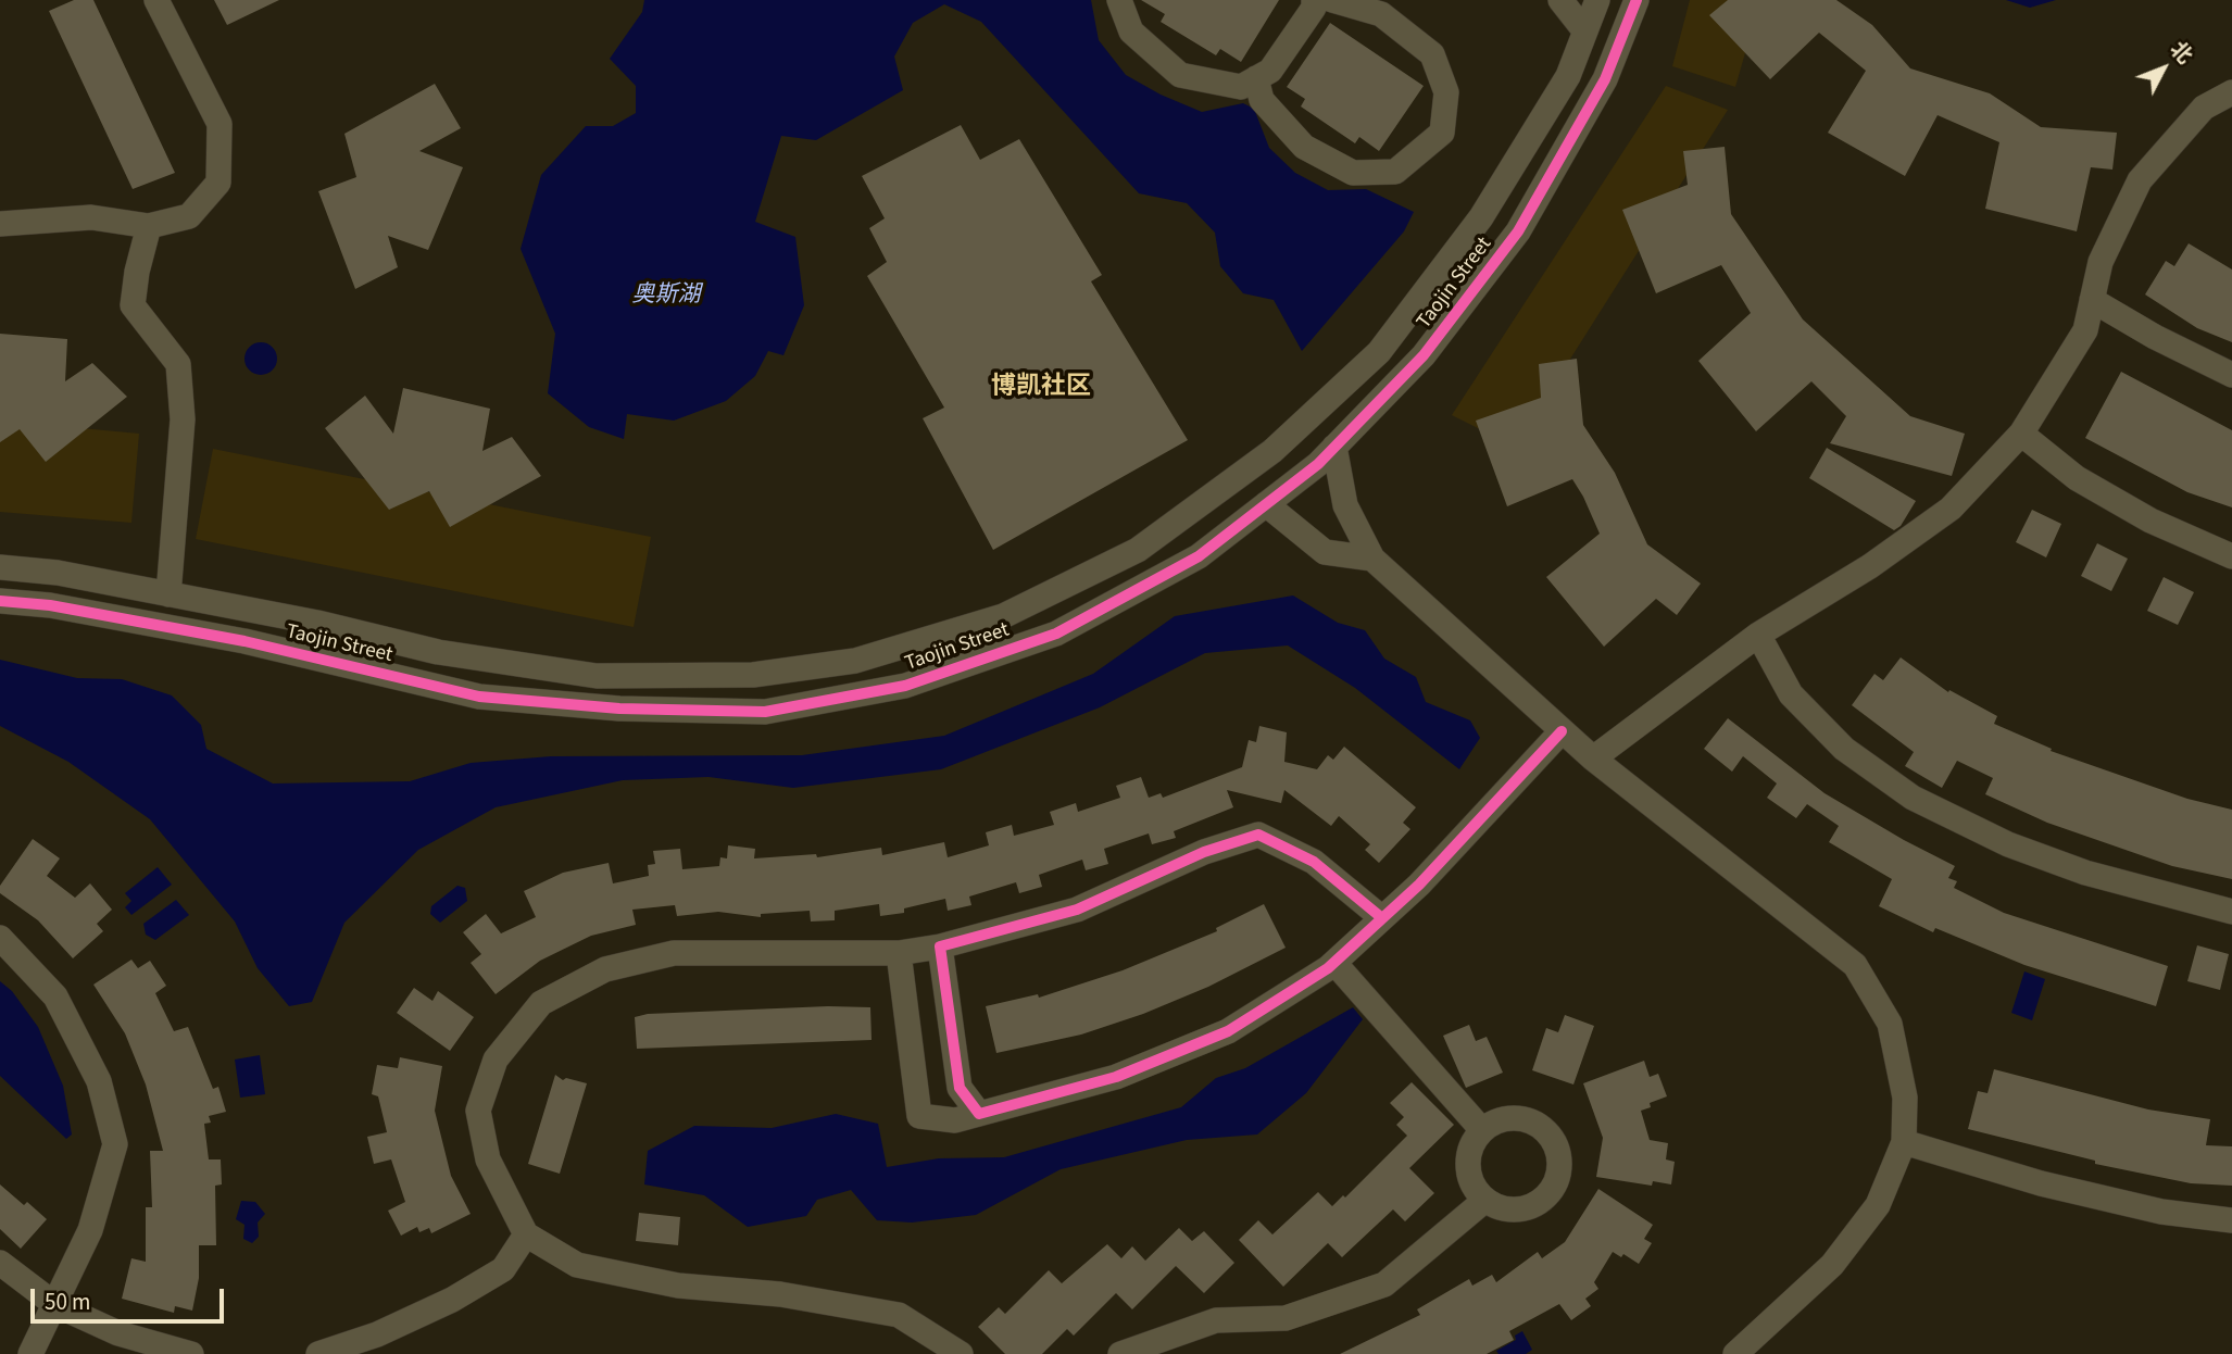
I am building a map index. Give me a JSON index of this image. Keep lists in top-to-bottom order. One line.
{"streets":{"street":["Taojin Street"]},"districts":["博凯社区"],"water":["奥斯湖"],"scale_bar":"50 m","north":"top right"}
